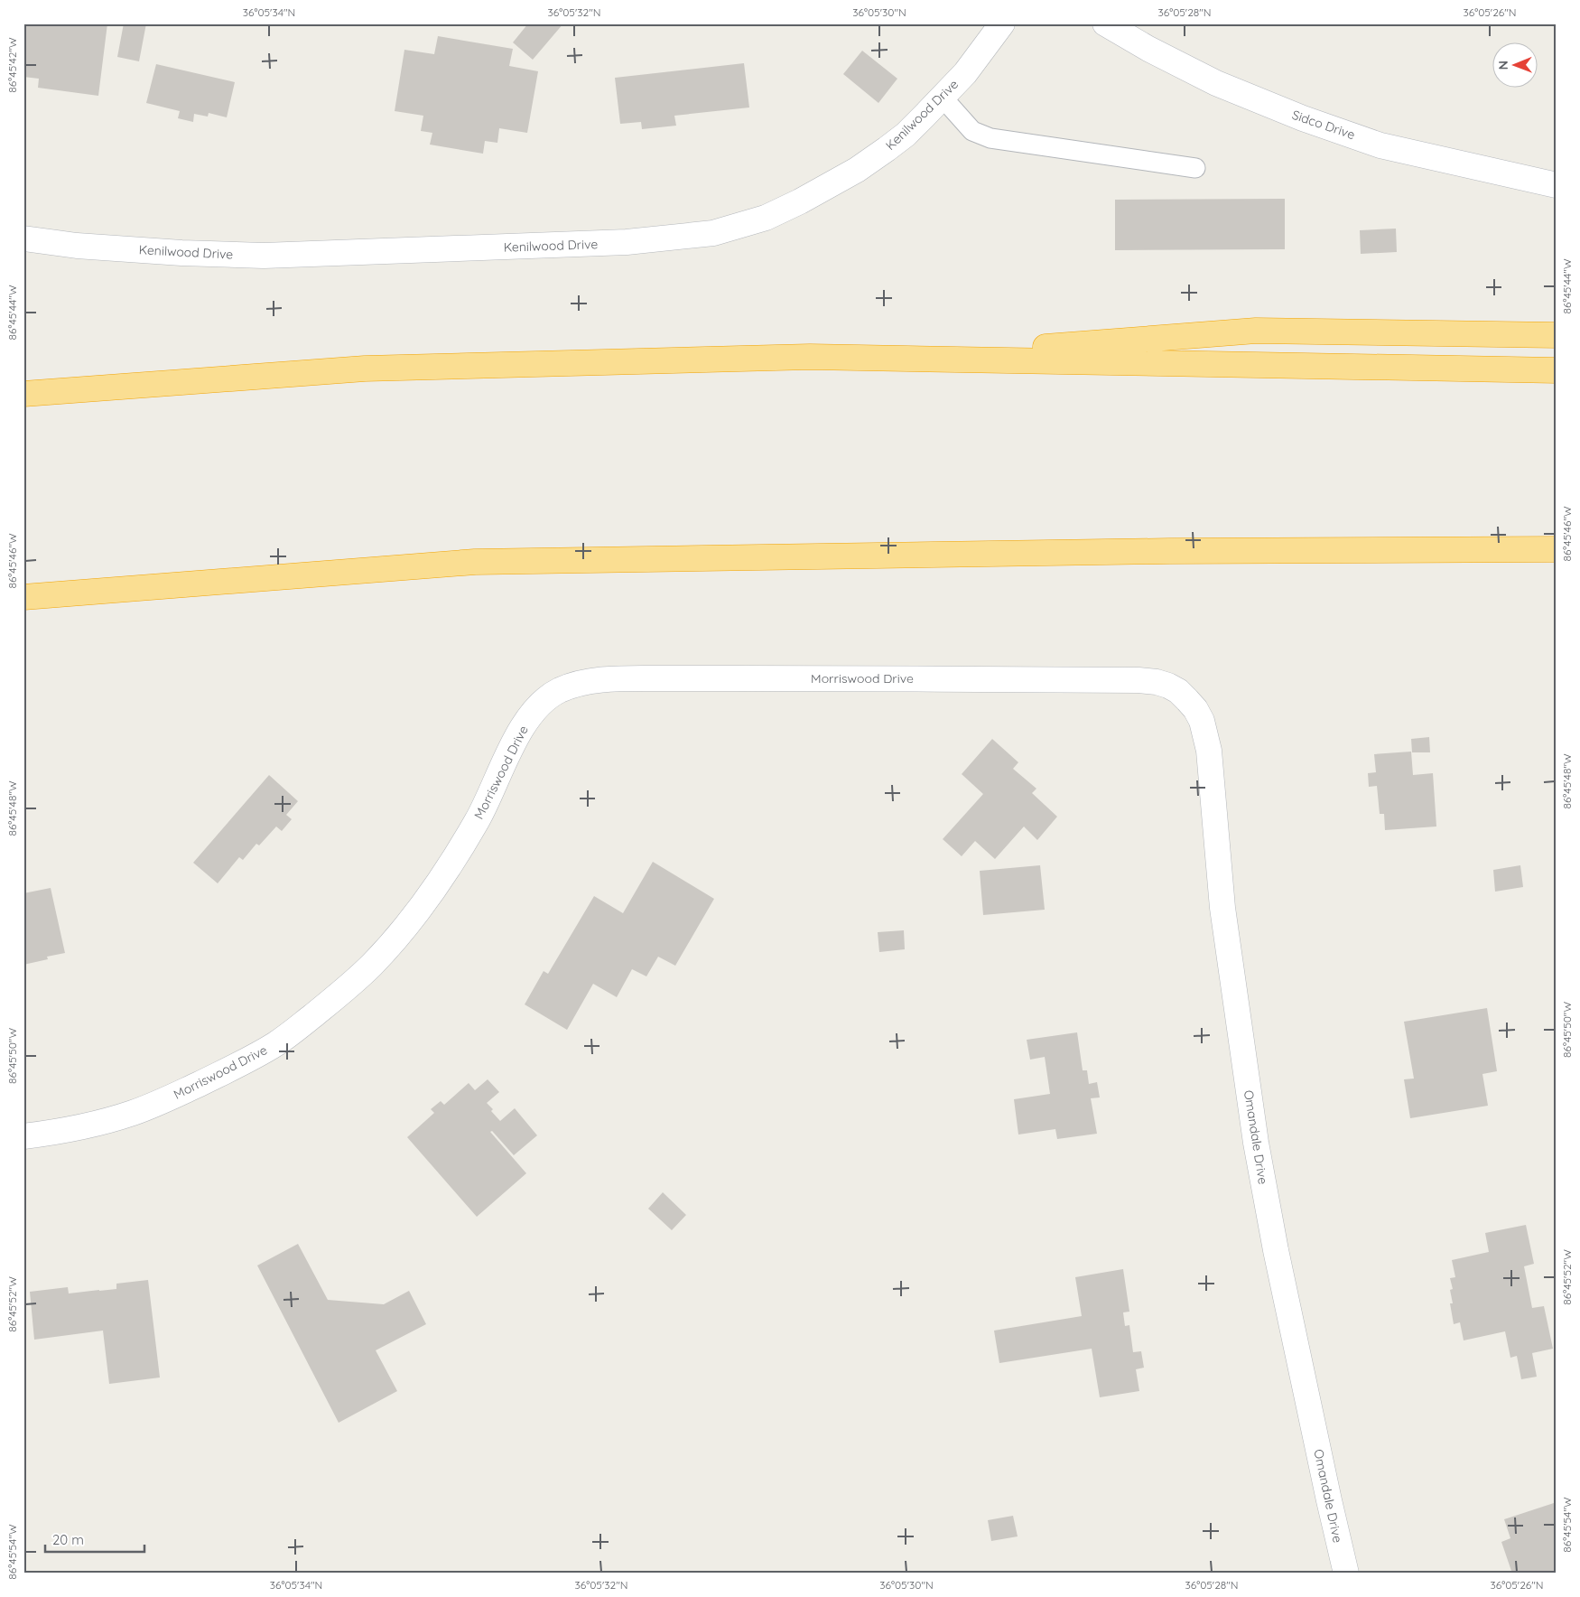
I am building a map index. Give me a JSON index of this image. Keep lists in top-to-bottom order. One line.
{"streets":{"street":["Kenilwood Drive","Sidco Drive","Morriswood Drive","Omandale Drive"]},"crossings":[["Morriswood Drive","Omandale Drive"]],"scale_bar":"20 m","north":"left","coordinates":["36°05'34\"N","36°05'32\"N","36°05'30\"N","36°05'28\"N","36°05'26\"N","86°45'42\"W","86°45'44\"W","86°45'46\"W","86°45'48\"W","86°45'50\"W","86°45'52\"W","86°45'54\"W"]}
